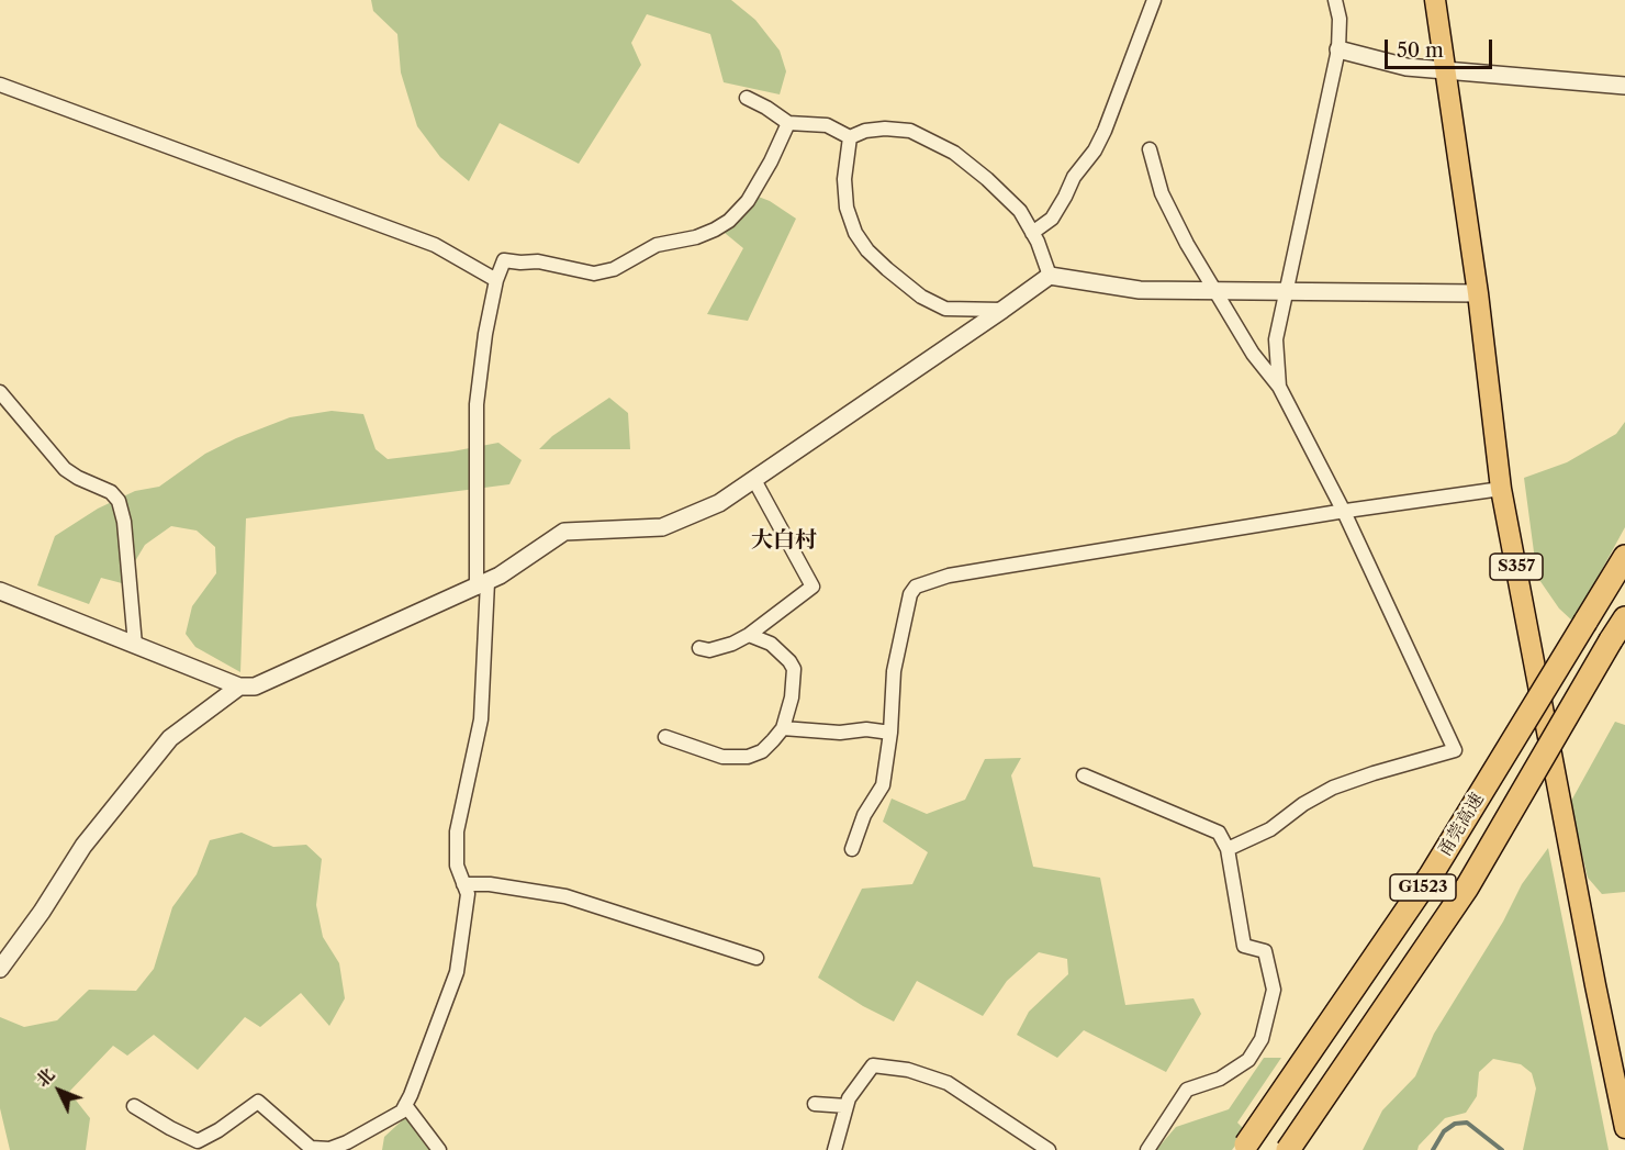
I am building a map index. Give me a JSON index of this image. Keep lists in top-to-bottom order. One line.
{"streets":{"highway":["甬莞高速","G1523"],"main road":["S357"]},"districts":["大白村"],"scale_bar":"50 m","north":"top left"}
